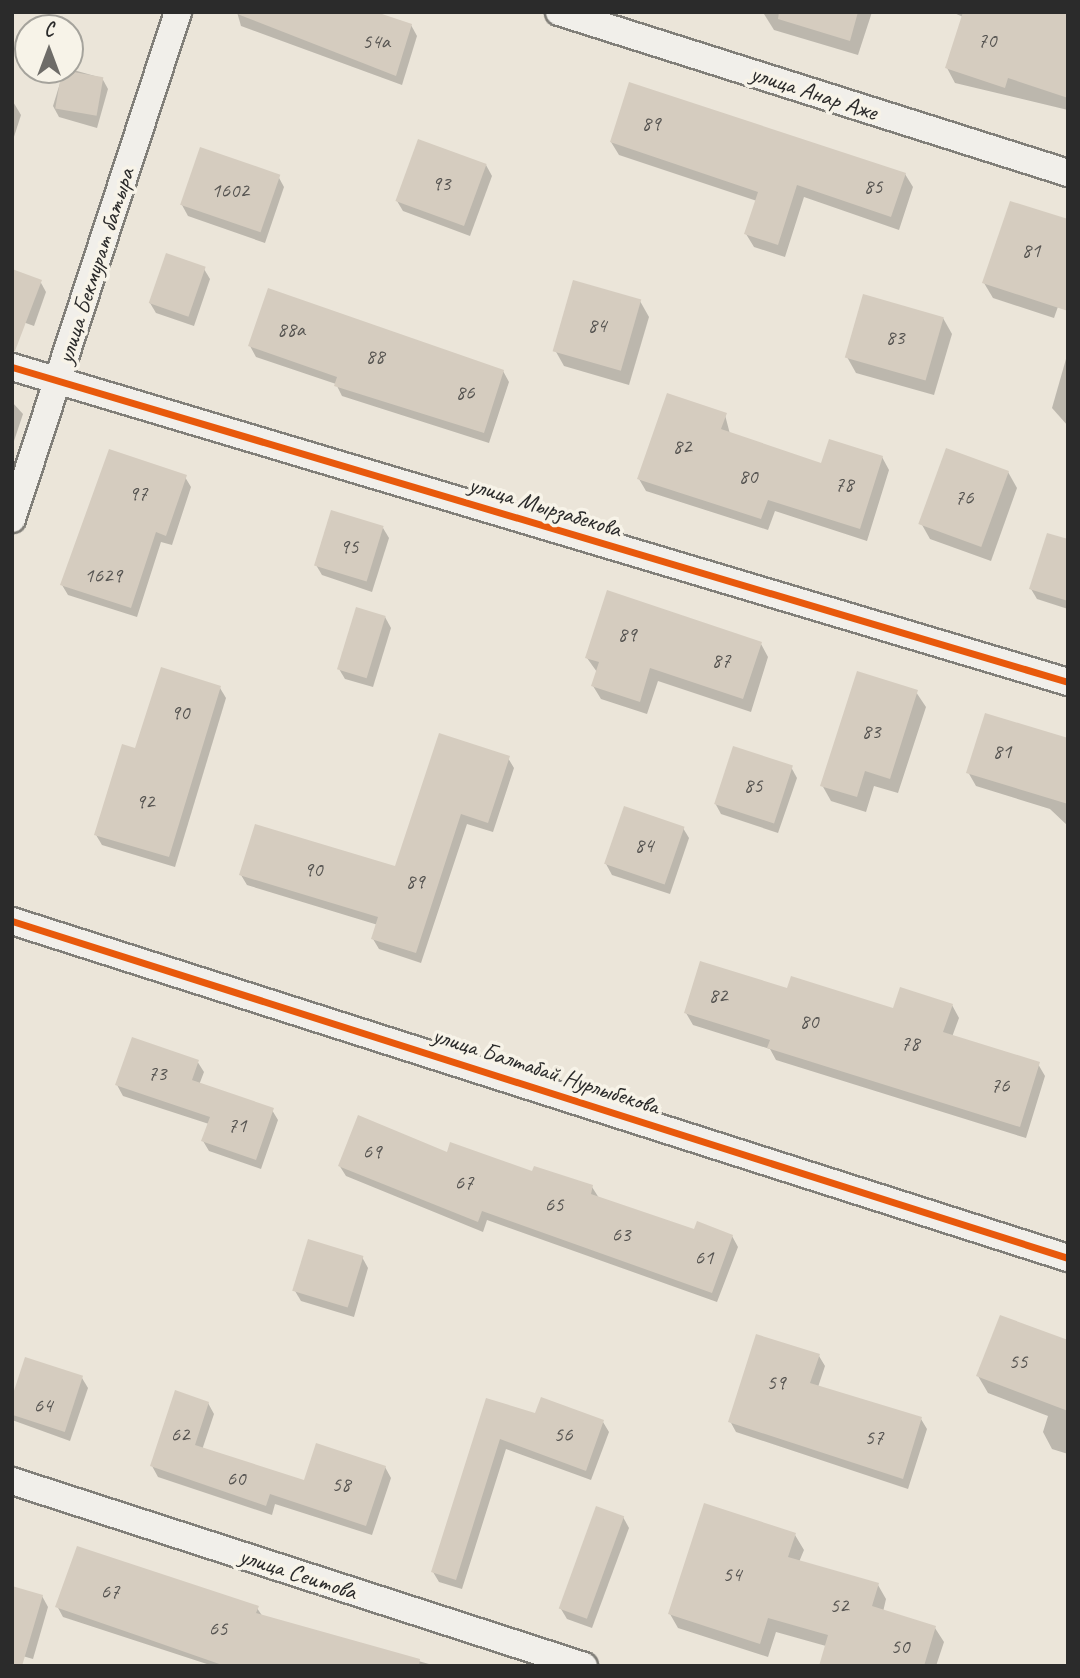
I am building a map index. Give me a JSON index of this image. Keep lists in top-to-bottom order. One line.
{"streets":{"street":["улица Анар Аже","улица Бекмурат батыра","улица Мырзабекова","улица Балтабай Нурлыбекова","улица Сеитова"]},"crossings":[["улица Бекмурат батыра","улица Мырзабекова"]],"house_numbers":["70","54а","89","93","85","1602","81","84","88а","83","88","86","82","80","78","97","76","95","1629","89","87","90","83","81","85","92","84","90","89","82","80","78","73","76","71","69","67","65","63","61","55","59","64","62","56","57","60","58","54","67","52","65","50"],"north":"top"}
